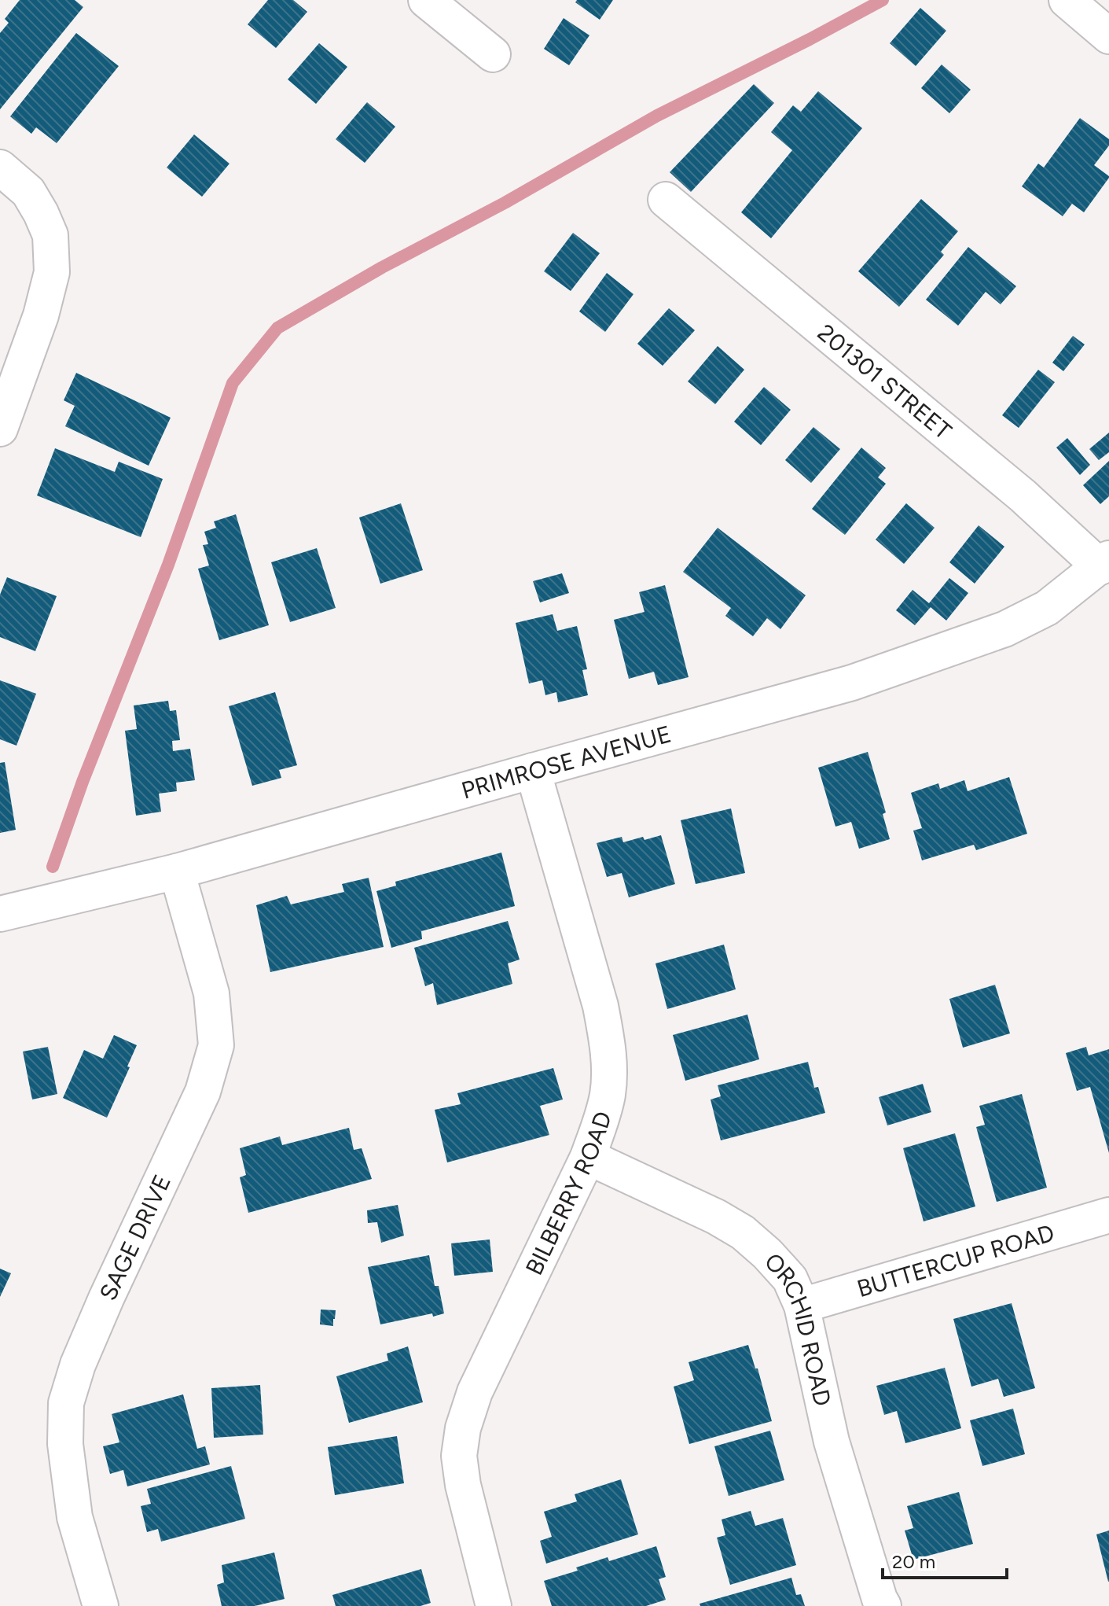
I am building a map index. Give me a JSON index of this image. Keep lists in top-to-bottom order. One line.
{"streets":{"street":["201301 STREET","PRIMROSE AVENUE","BILBERRY ROAD","SAGE DRIVE","BUTTERCUP ROAD","ORCHID ROAD"]},"crossings":[["201301 STREET","PRIMROSE AVENUE"],["PRIMROSE AVENUE","BILBERRY ROAD"],["PRIMROSE AVENUE","SAGE DRIVE"],["BILBERRY ROAD","ORCHID ROAD"],["BUTTERCUP ROAD","ORCHID ROAD"]],"scale_bar":"20 m"}
